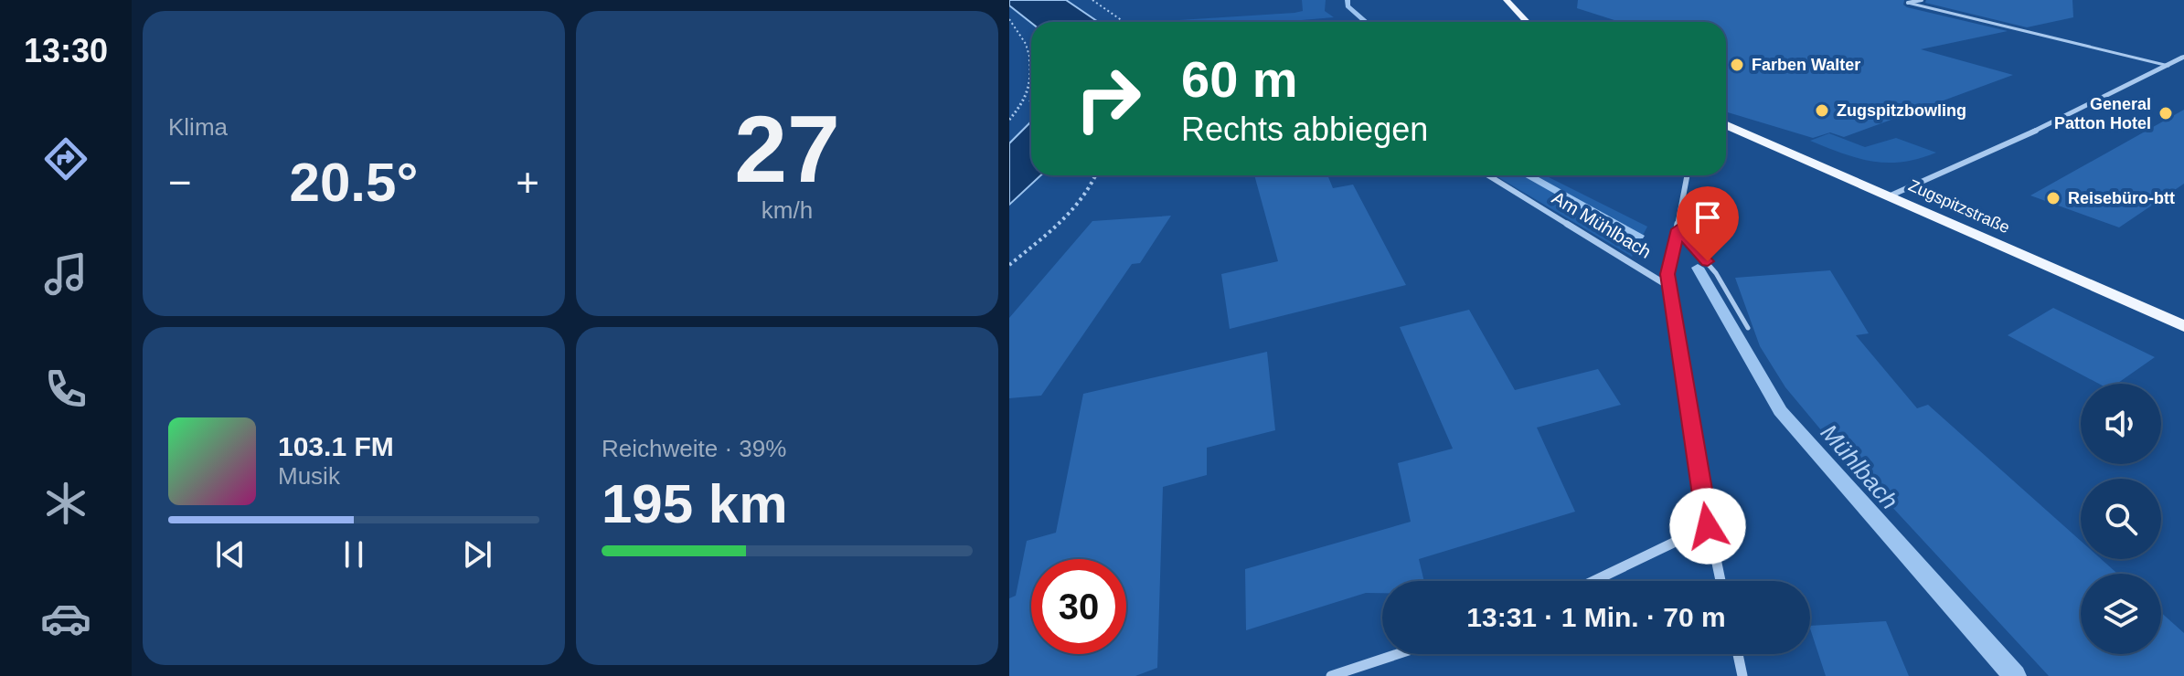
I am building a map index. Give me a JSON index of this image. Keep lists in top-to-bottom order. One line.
{"streets":{"main road":["Zugspitzstraße"],"street":["Am Mühlbach"]},"water":["Mühlbach"],"places":["Farben Walter","Zugspitzbowling","General Patton Hotel","Reisebüro-btt"],"page":{"tabs":"13:30","tile":["Klima",["27","km/h"],["Reichweite · 39%","195 km"]],"turn":["60 m","Rechts abbiegen"],"heat":["−","20.5°","+"],"song":["103.1 FM","Musik"],"limit":"30","trip":"13:31 · 1 Min. · 70 m"}}
